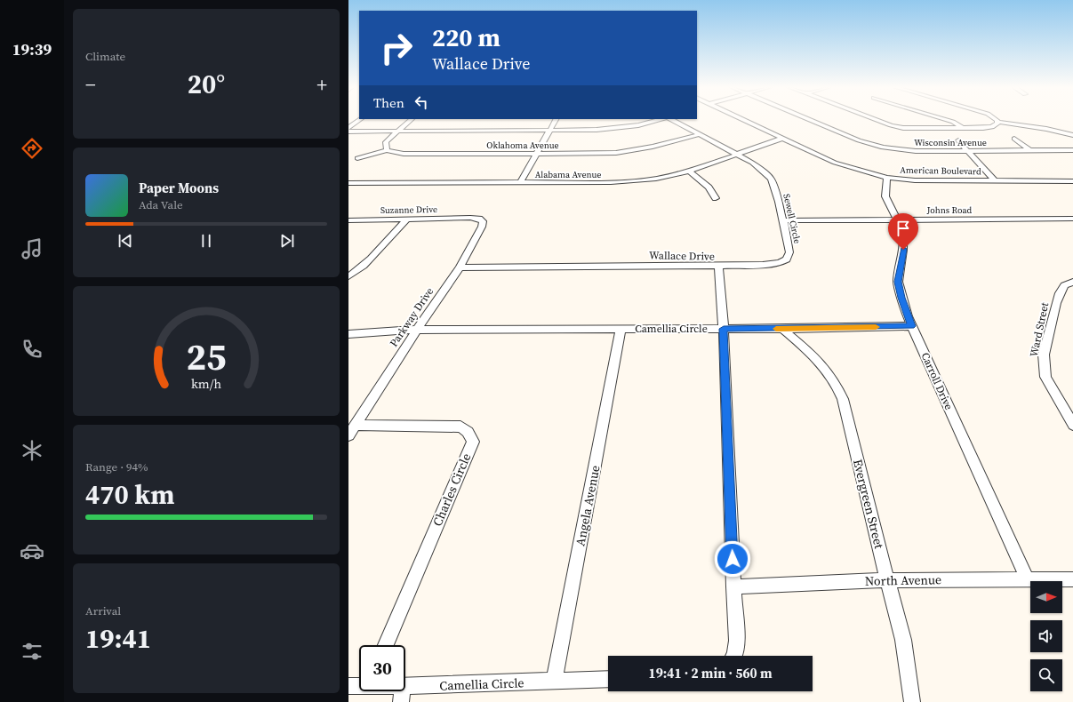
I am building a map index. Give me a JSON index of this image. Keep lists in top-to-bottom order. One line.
{"streets":{"street":["Wisconsin Avenue","Oklahoma Avenue","American Boulevard","Alabama Avenue","Suzanne Drive","Johns Road","Sewell Circle","Wallace Drive","Parkway Drive","Camellia Circle","Ward Street","Carroll Drive","Charles Circle","Evergreen Street","Angela Avenue","North Avenue"]},"crossings":[["Oklahoma Avenue","Sewell Circle"],["American Boulevard","Alabama Avenue"],["American Boulevard","Carroll Drive"],["Alabama Avenue","Sewell Circle"],["Suzanne Drive","Parkway Drive"],["Johns Road","Sewell Circle"],["Johns Road","Carroll Drive"],["Sewell Circle","Wallace Drive"],["Wallace Drive","Parkway Drive"],["Wallace Drive","Camellia Circle"],["Parkway Drive","Camellia Circle"],["Parkway Drive","Charles Circle"],["Camellia Circle","Angela Avenue"],["Carroll Drive","North Avenue"],["Evergreen Street","North Avenue"]],"north":"right","page":{"tabs":"19:39","tile":["Climate",["Range · 94%","470 km"],["Arrival","19:41"]],"turn":["220 m","Wallace Drive"],"heat":["−","20°","+"],"then":"Then","song":["Paper Moons","Ada Vale"],"limit":"30","trip":"19:41 · 2 min · 560 m","gauge":["25","km/h"]}}
